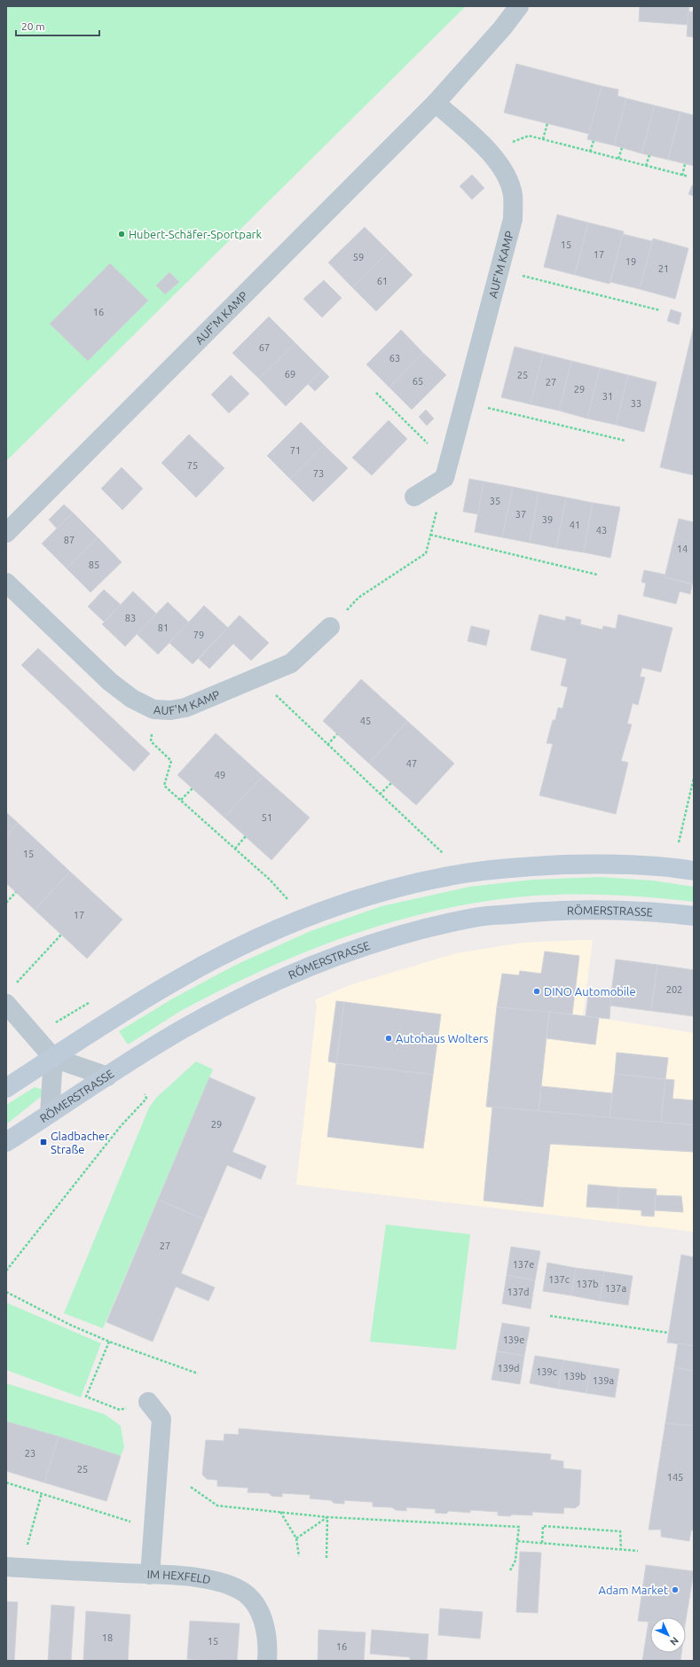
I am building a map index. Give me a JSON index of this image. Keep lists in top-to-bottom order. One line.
{"streets":{"main road":["RÖMERSTRASSE"],"street":["AUF'M KAMP","IM HEXFELD"]},"places":{"other":["Hubert-Schäfer-Sportpark","DINO Automobile","Autohaus Wolters","Adam Market"],"transit":["Gladbacher Straße"]},"house_numbers":["15","17","59","19","21","61","16","67","63","69","25","65","27","29","31","33","71","75","73","35","37","39","41","43","87","14","85","83","81","79","45","47","49","51","15","17","202","29","27","137e","137c","137b","137a","137d","139e","139d","139c","139b","139a","23","25","145","18","15","16"],"scale_bar":"20 m","north":"bottom right"}
